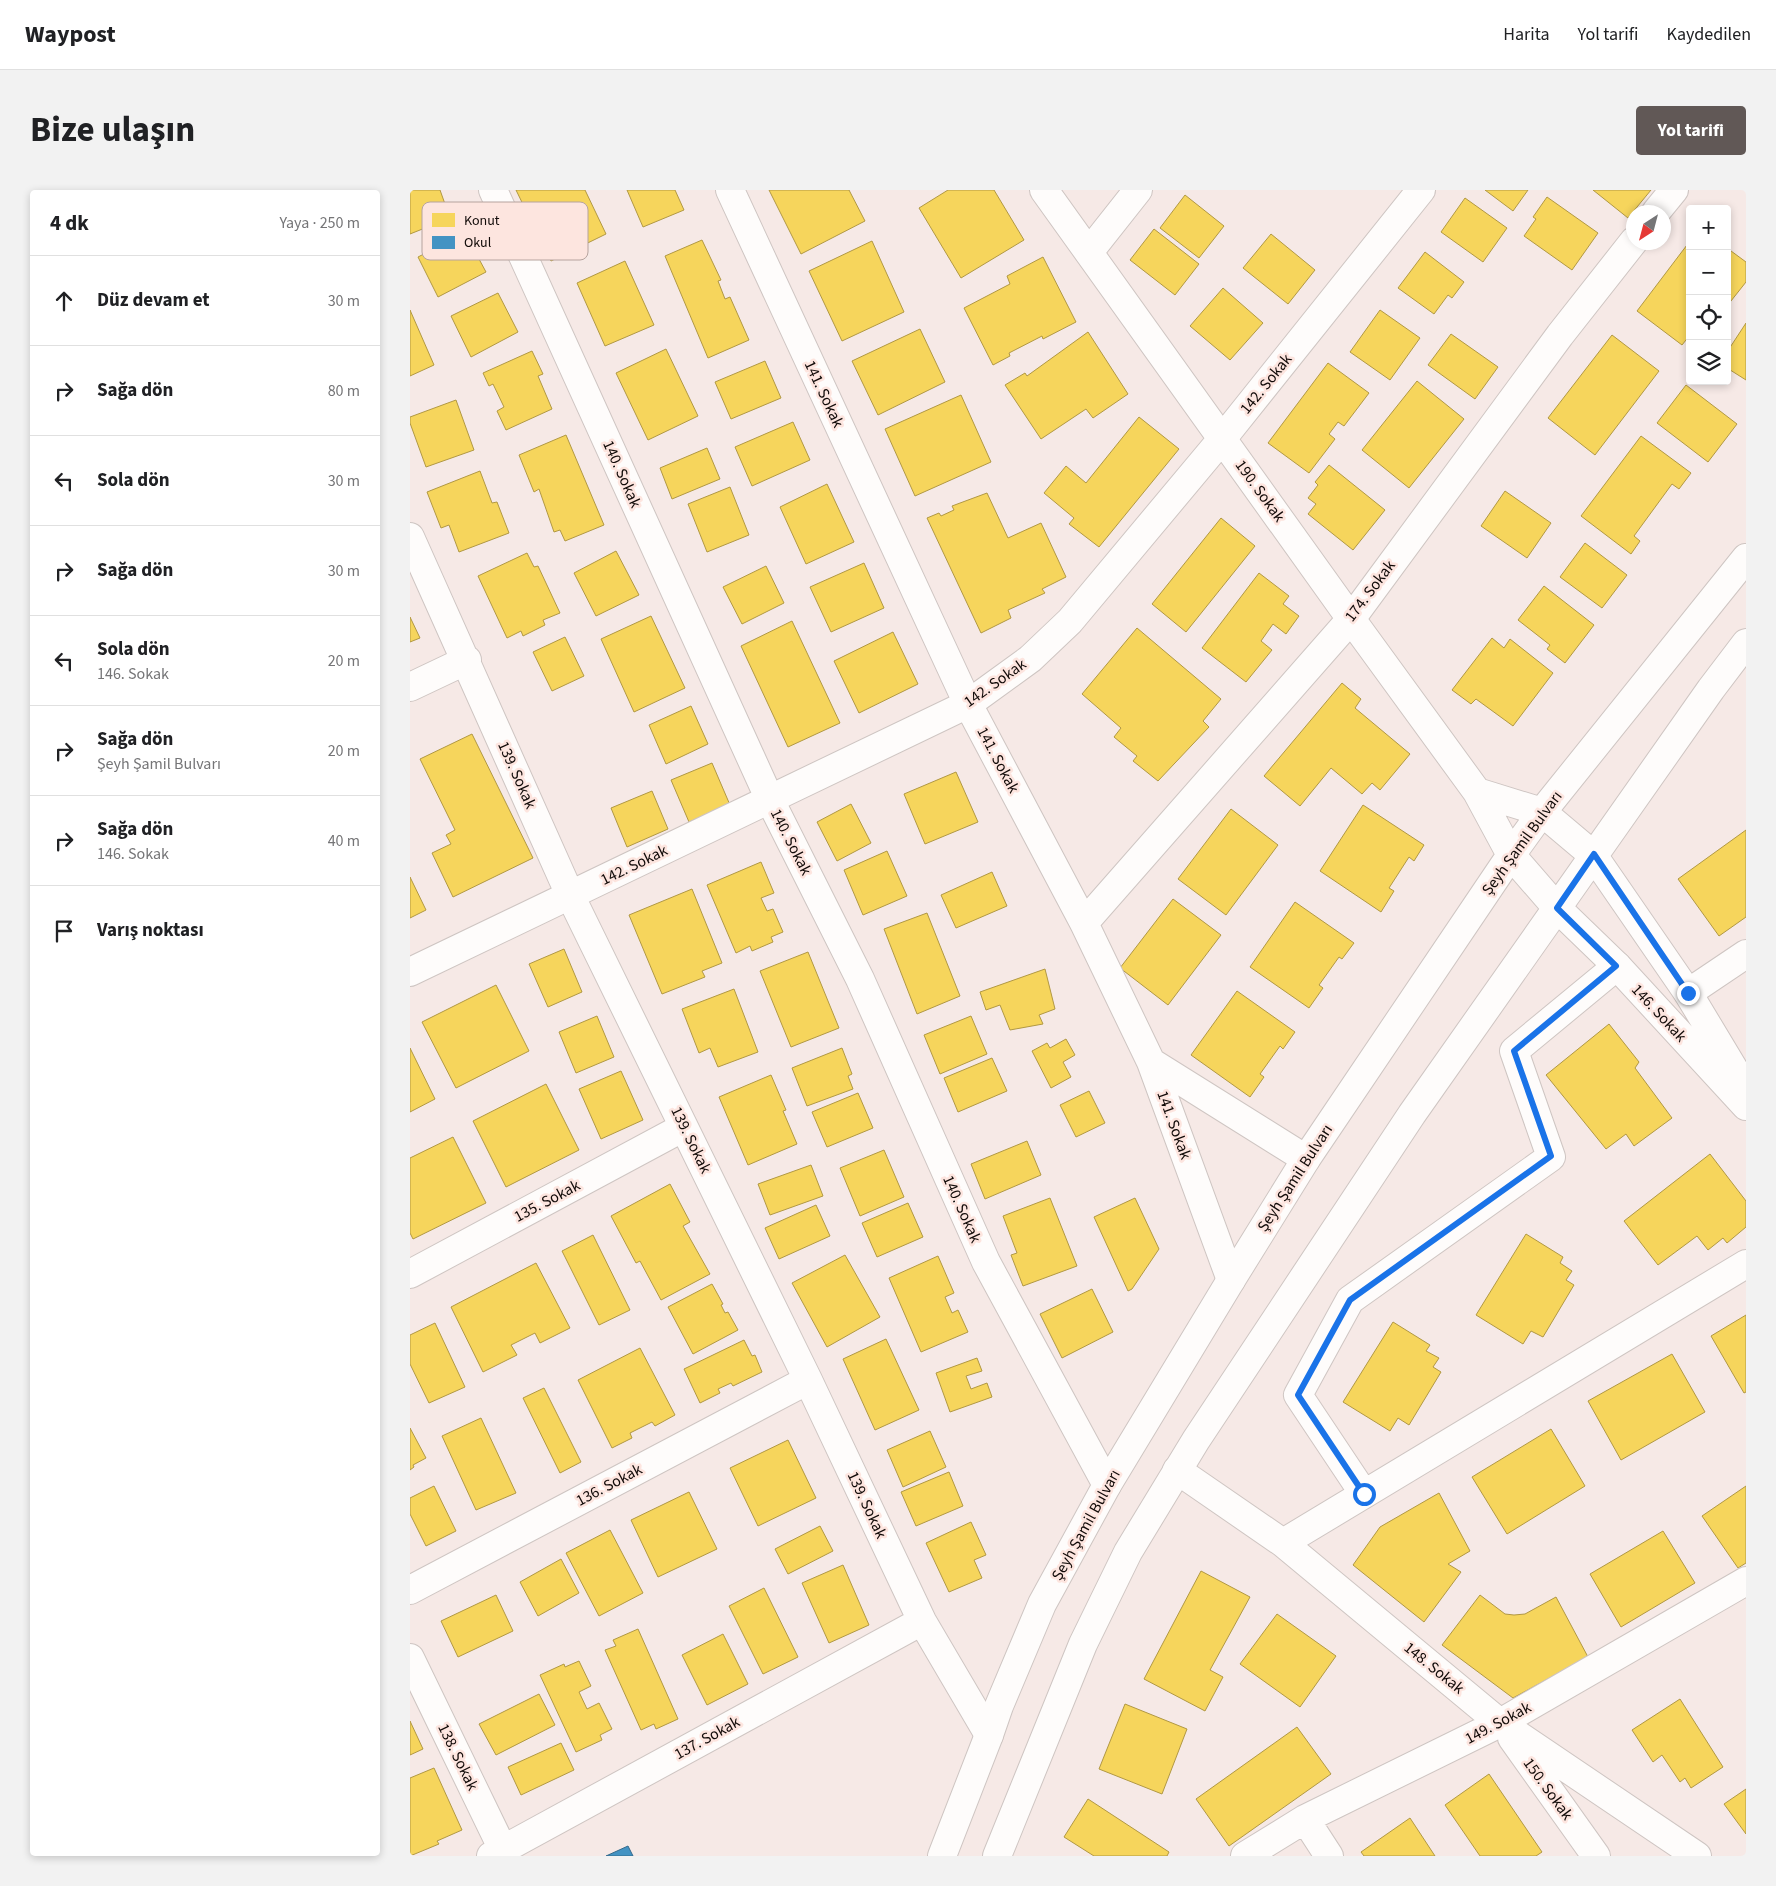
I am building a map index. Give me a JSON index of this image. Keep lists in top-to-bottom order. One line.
{"streets":{"street":["142. Sokak","141. Sokak","140. Sokak","190. Sokak","174. Sokak","139. Sokak","Şeyh Şamil Bulvarı","146. Sokak","135. Sokak","136. Sokak","148. Sokak","149. Sokak","137. Sokak","138. Sokak","150. Sokak"]},"crossings":[["142. Sokak","141. Sokak"],["142. Sokak","140. Sokak"],["142. Sokak","190. Sokak"],["142. Sokak","139. Sokak"],["141. Sokak","174. Sokak"],["141. Sokak","Şeyh Şamil Bulvarı"],["140. Sokak","Şeyh Şamil Bulvarı"],["190. Sokak","174. Sokak"],["190. Sokak","Şeyh Şamil Bulvarı"],["190. Sokak","146. Sokak"],["139. Sokak","Şeyh Şamil Bulvarı"],["139. Sokak","135. Sokak"],["139. Sokak","136. Sokak"],["139. Sokak","137. Sokak"],["Şeyh Şamil Bulvarı","146. Sokak"],["148. Sokak","149. Sokak"],["148. Sokak","150. Sokak"],["149. Sokak","150. Sokak"],["137. Sokak","138. Sokak"]],"legend":["Konut","Okul"],"north":"bottom left","page":{"header":"Waypost","nav":["Harita","Yol tarifi","Kaydedilen"],"title":"Bize ulaşın","buttons":"Yol tarifi","heading":["4 dk","Yaya · 250 m"],"map_buttons":["+","−"],"list":[["Düz devam et","30 m"],["Sağa dön","80 m"],["Sola dön","30 m"],["Sağa dön","30 m"],["Sola dön","146. Sokak","20 m"],["Sağa dön","Şeyh Şamil Bulvarı","20 m"],["Sağa dön","146. Sokak","40 m"],"Varış noktası"]}}
